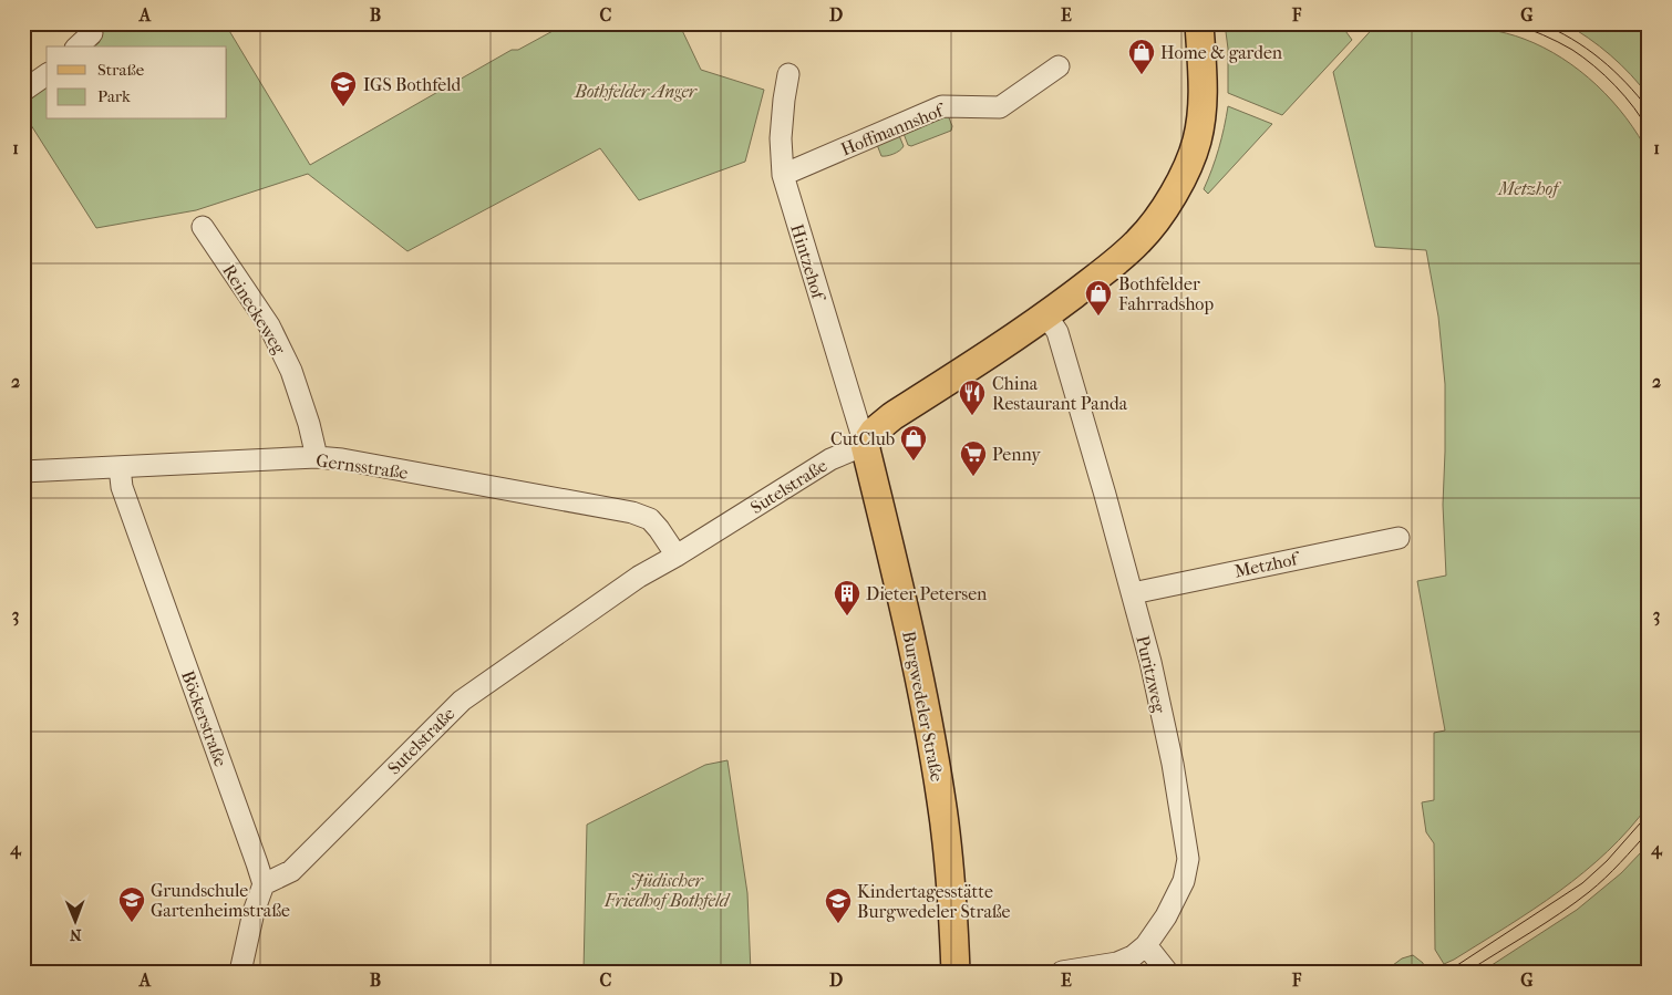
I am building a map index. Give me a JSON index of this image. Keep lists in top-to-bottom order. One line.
{"streets":{"main road":["Sutelstraße","Burgwedeler Straße"],"street":["Hoffmannshof","Hintzehof","Reineckeweg","Gernsstraße","Metzhof","Puritzweg","Böckerstraße"]},"crossings":[["Hoffmannshof","Hintzehof"],["Hintzehof","Sutelstraße"],["Hintzehof","Burgwedeler Straße"],["Reineckeweg","Gernsstraße"],["Gernsstraße","Sutelstraße"],["Gernsstraße","Böckerstraße"],["Sutelstraße","Puritzweg"],["Sutelstraße","Burgwedeler Straße"],["Sutelstraße","Böckerstraße"],["Metzhof","Puritzweg"]],"parks":["Bothfelder Anger","Metzhof","Jüdischer Friedhof Bothfeld"],"places":{"shop":["Home & garden","Bothfelder Fahrradshop","CutClub"],"school or university":["IGS Bothfeld","Grundschule Gartenheimstraße","Kindertagesstätte Burgwedeler Straße"],"restaurant":["China Restaurant Panda"],"supermarket":["Penny"],"building":["Dieter Petersen"]},"legend":["Straße","Park"],"north":"bottom","grid":{"columns":["A","B","C","D","E","F","G"],"rows":["1","2","3","4"]}}
